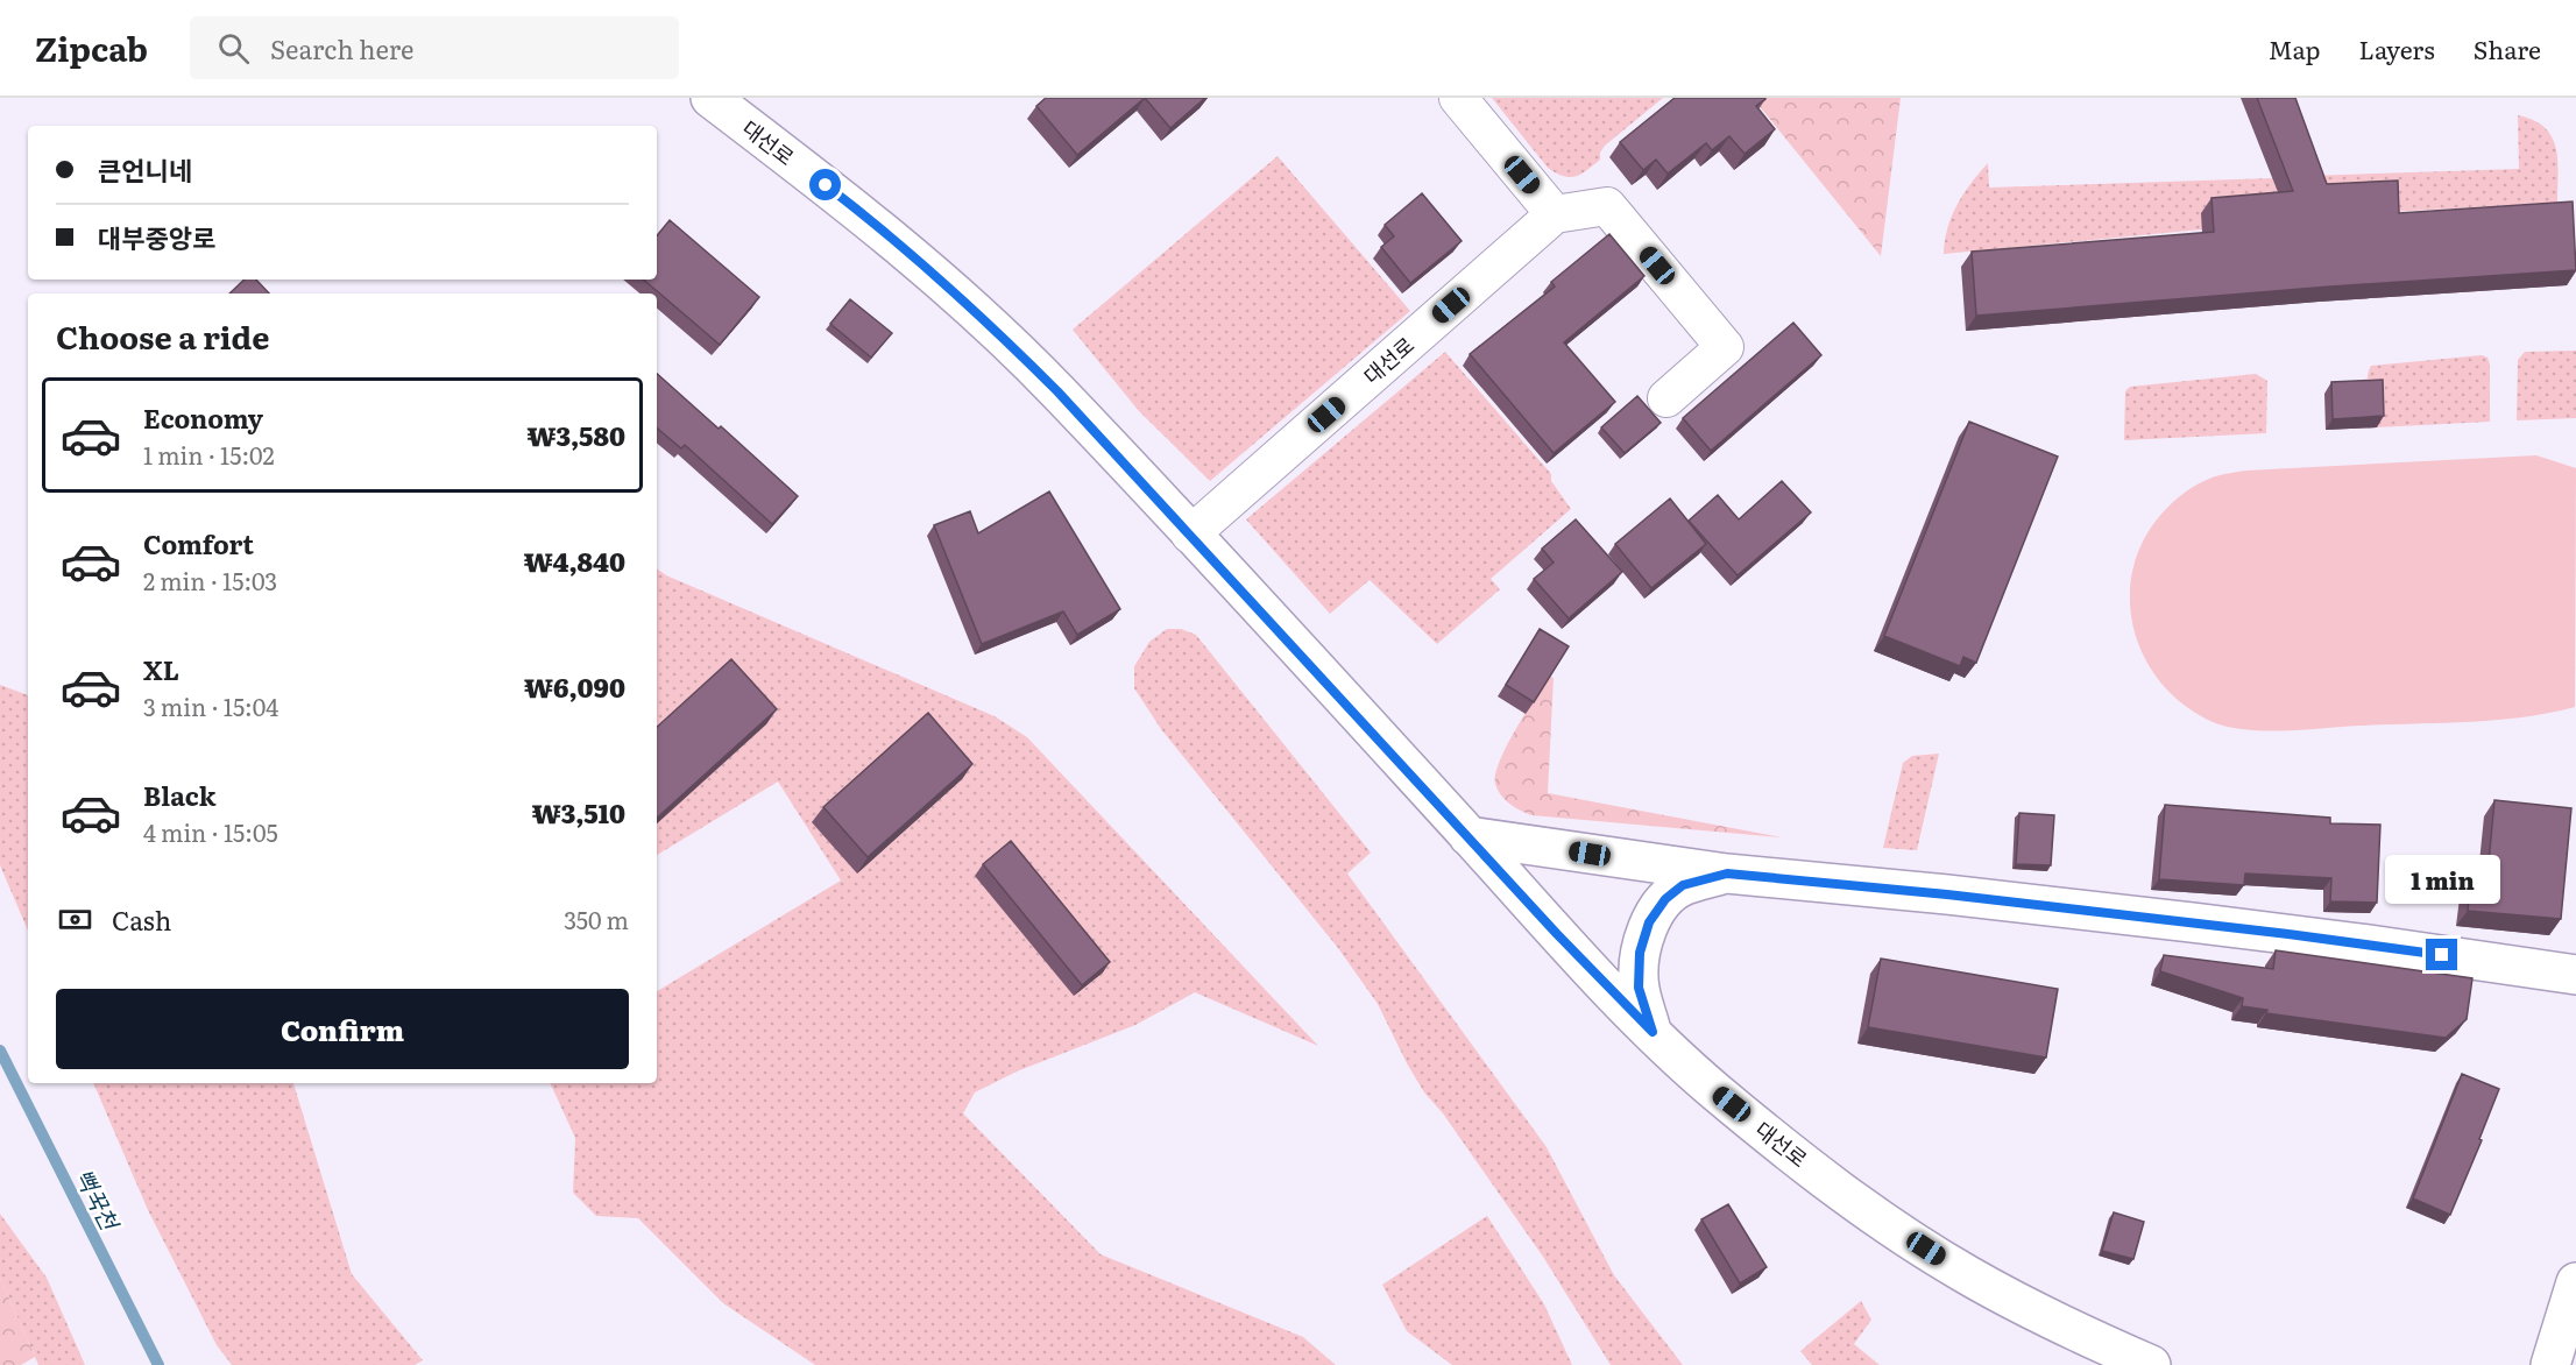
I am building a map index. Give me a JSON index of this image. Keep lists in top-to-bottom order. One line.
{"streets":{"street":["대선로"]},"water":["뻑꾹천"],"page":{"header":"Zipcab","search":"Search here","nav":["Map","Layers","Share"],"banner":["큰언니네","대부중앙로"],"heading":"Choose a ride","list":[{"name":"Economy","note":"1 min · 15:02","value":"₩3,580"},{"name":"Comfort","note":"2 min · 15:03","value":"₩4,840"},{"name":"XL","note":"3 min · 15:04","value":"₩6,090"},{"name":"Black","note":"4 min · 15:05","value":"₩3,510"}],"bubble":"1 min","pay":["Cash","350 m"],"buttons":"Confirm"}}
